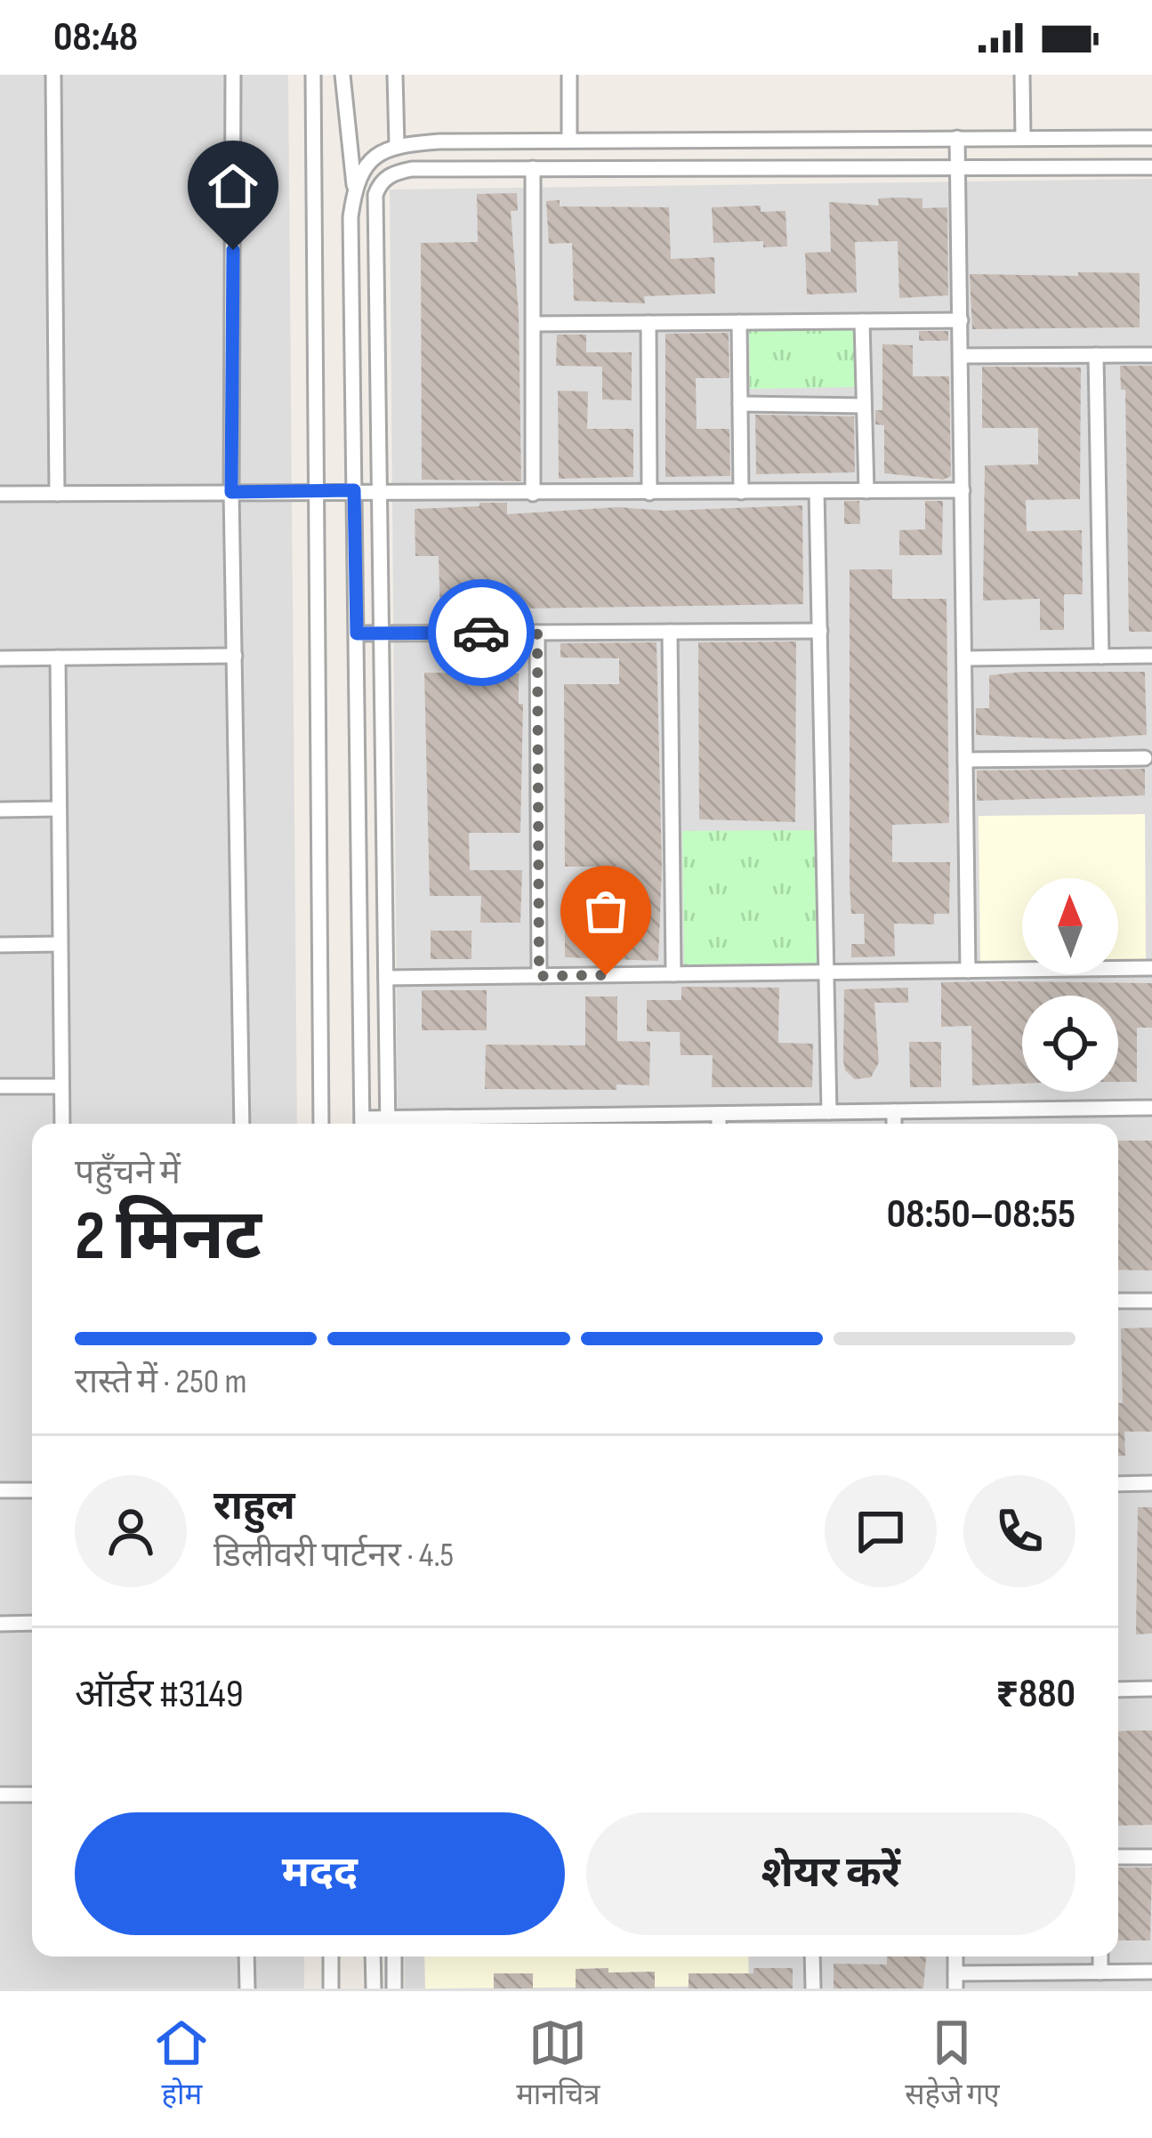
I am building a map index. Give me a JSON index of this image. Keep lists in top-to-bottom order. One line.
{"north":"top","page":{"status":"08:48","heading":["2 मिनट","पहुँचने में","08:50–08:55"],"panel":["राहुल","डिलीवरी पार्टनर · 4.5","ऑर्डर #3149","₹880"],"bar":"रास्ते में · 250 m","buttons":["मदद","शेयर करें"],"tabs":["होम","मानचित्र","सहेजे गए"]}}
